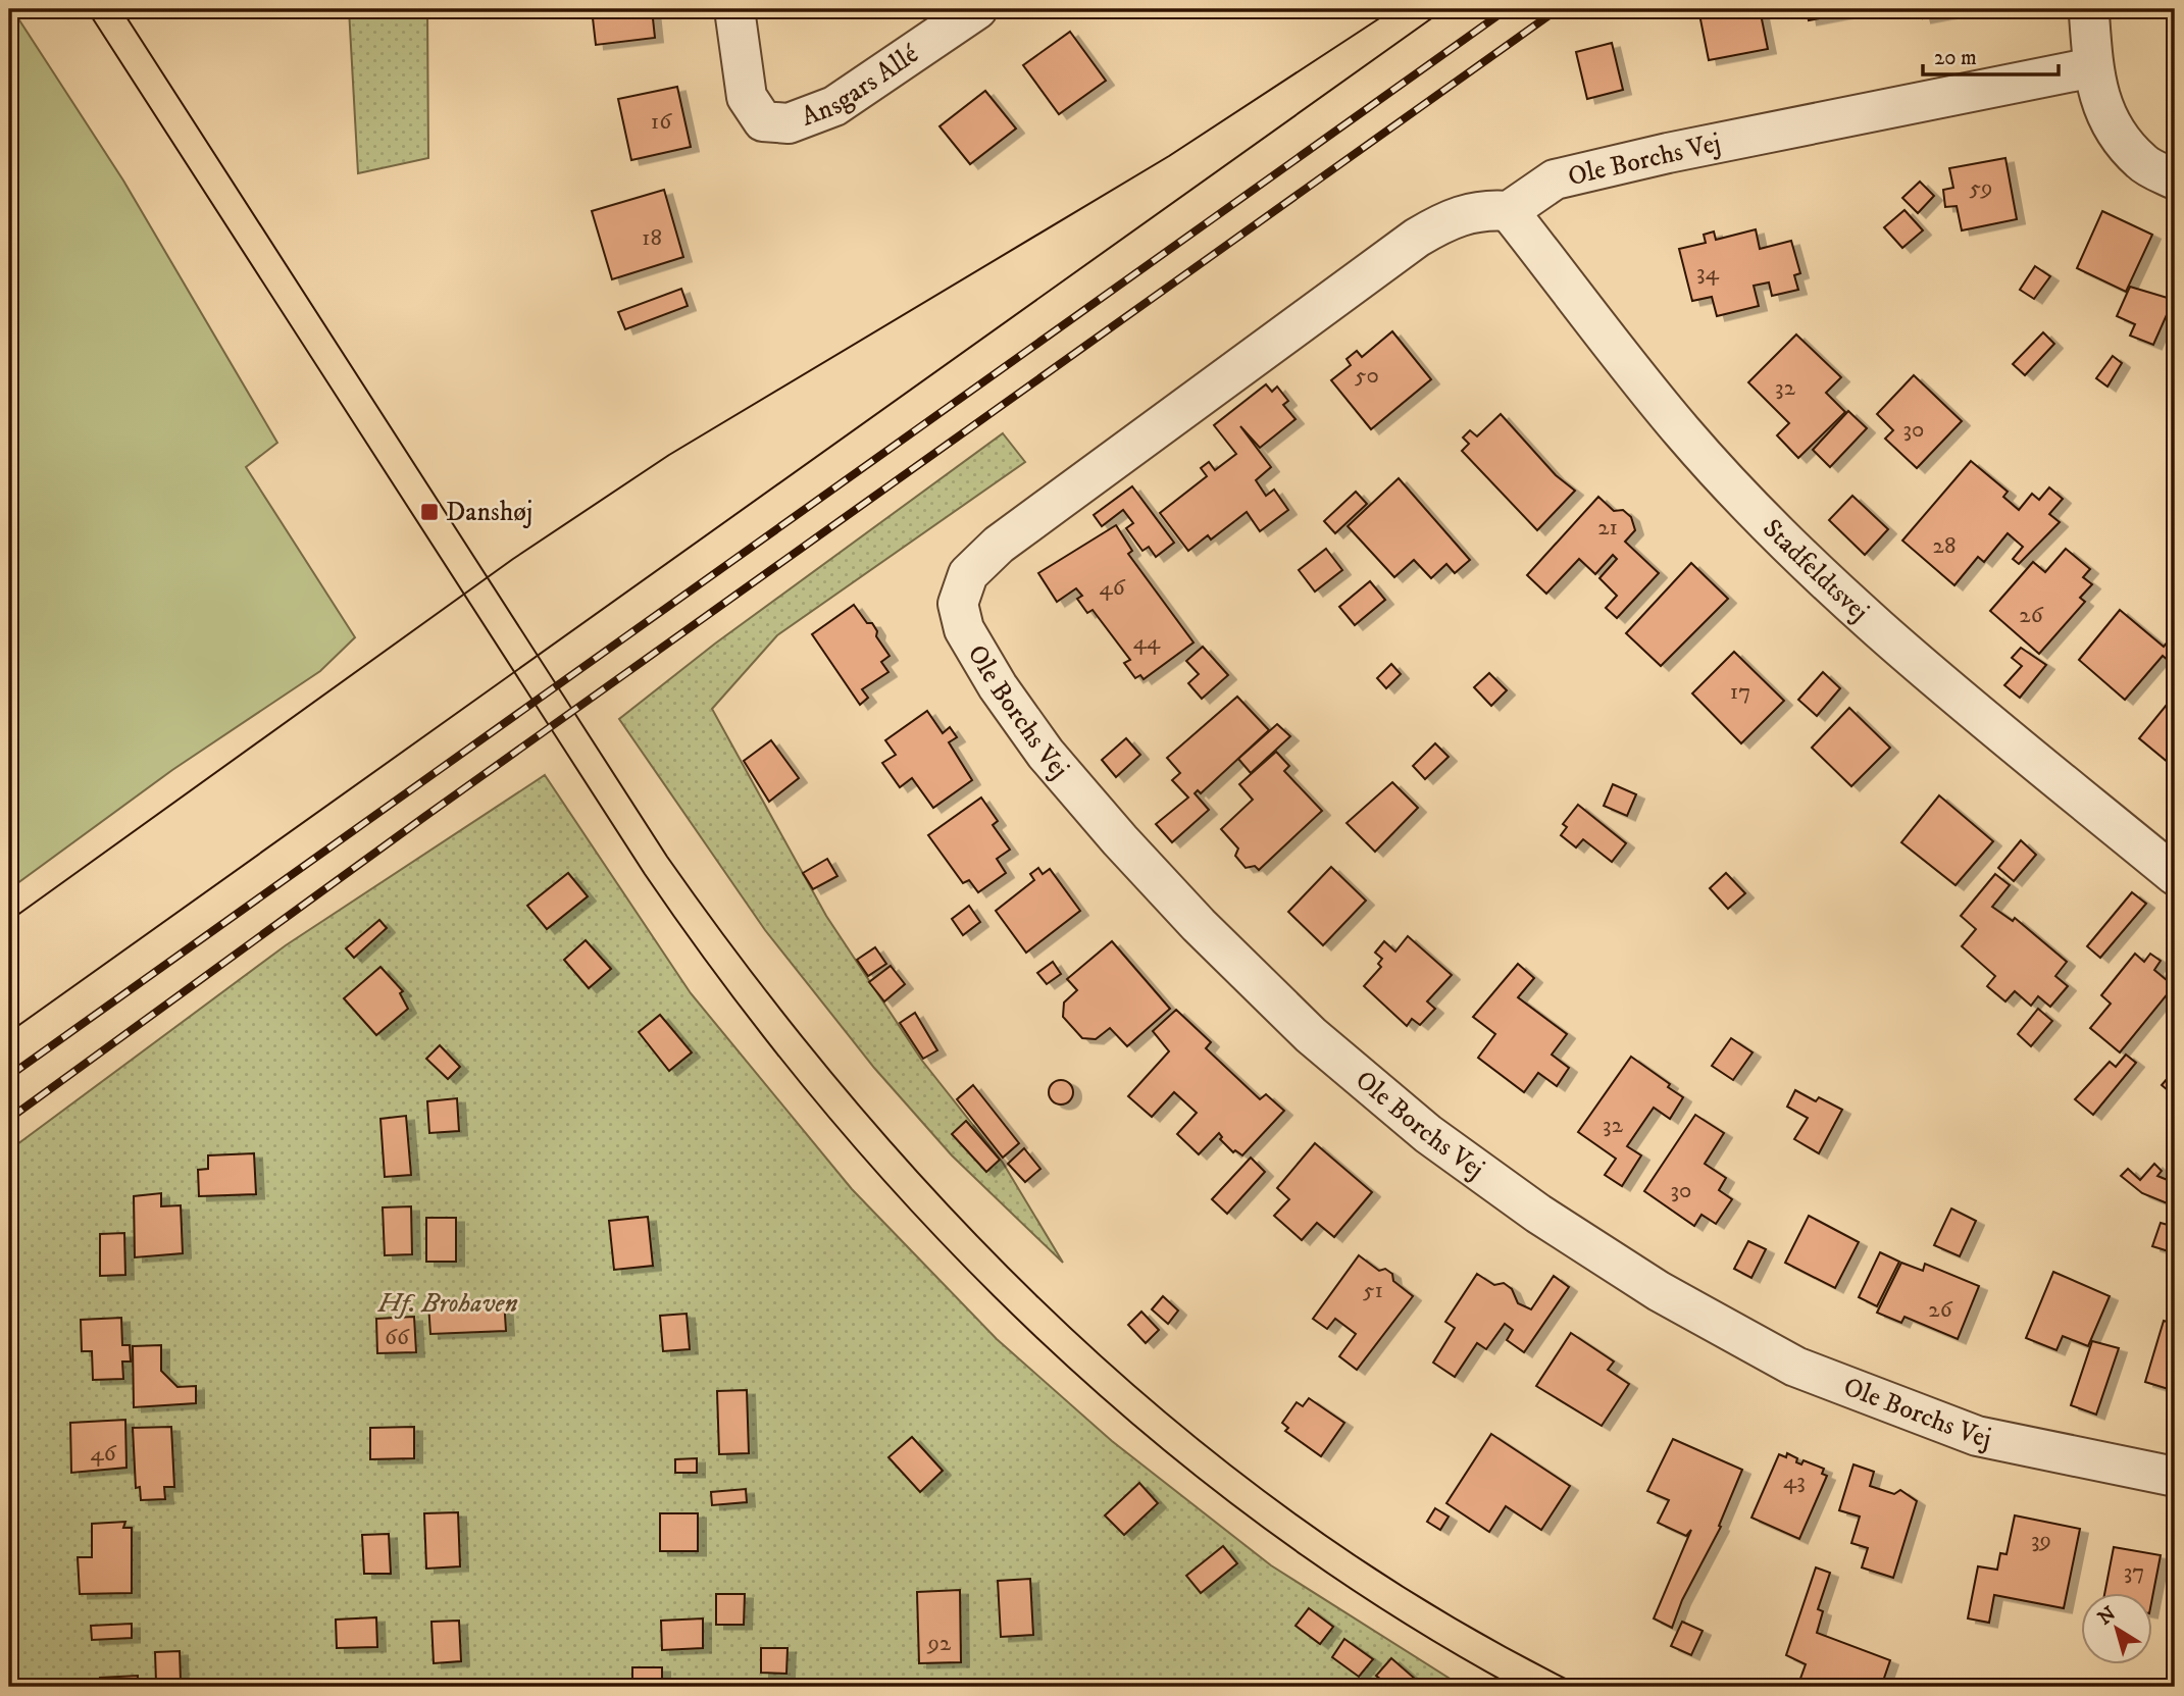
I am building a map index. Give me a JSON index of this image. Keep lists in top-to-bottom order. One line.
{"streets":{"street":["Ansgars Allé","Ole Borchs Vej","Stadfeldtsvej"]},"crossings":[["Ole Borchs Vej","Stadfeldtsvej"]],"parks":["Hf. Brohaven"],"places":{"transit":["Danshøj"]},"house_numbers":["16","59","18","34","50","32","30","21","28","46","26","44","17","32","30","51","26","66","46","43","39","37","92"],"scale_bar":"20 m","north":"top left"}
